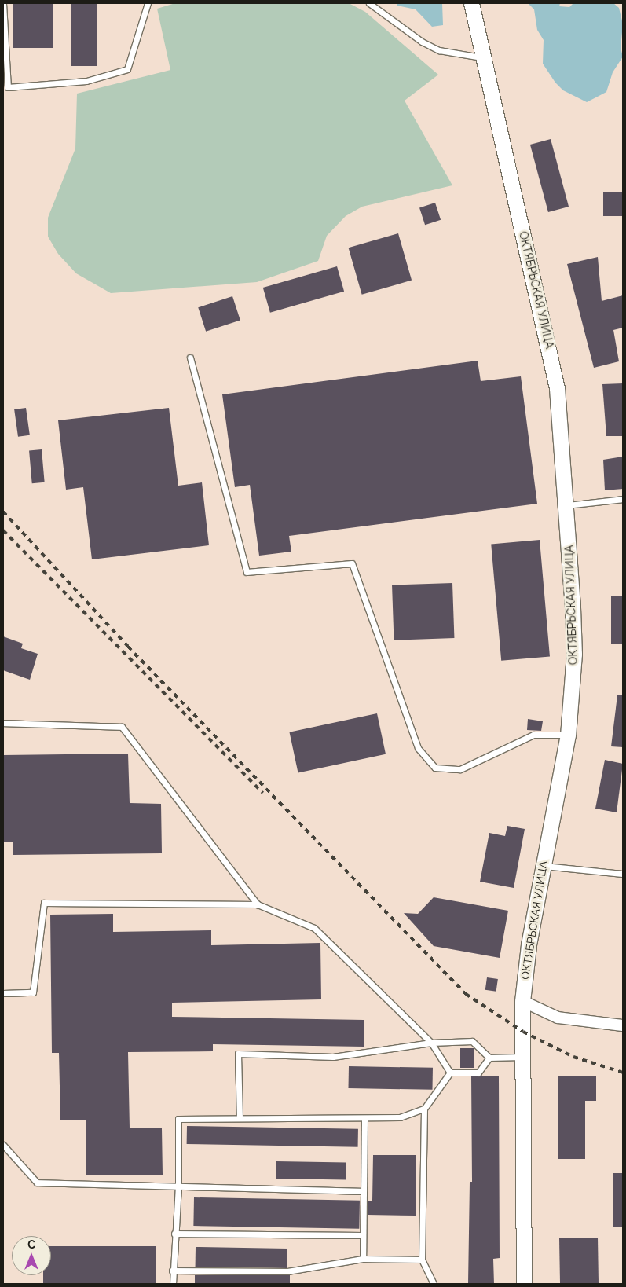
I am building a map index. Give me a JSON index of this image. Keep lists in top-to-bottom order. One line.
{"streets":{"street":["ОКТЯБРЬСКАЯ УЛИЦА"]},"north":"top"}
